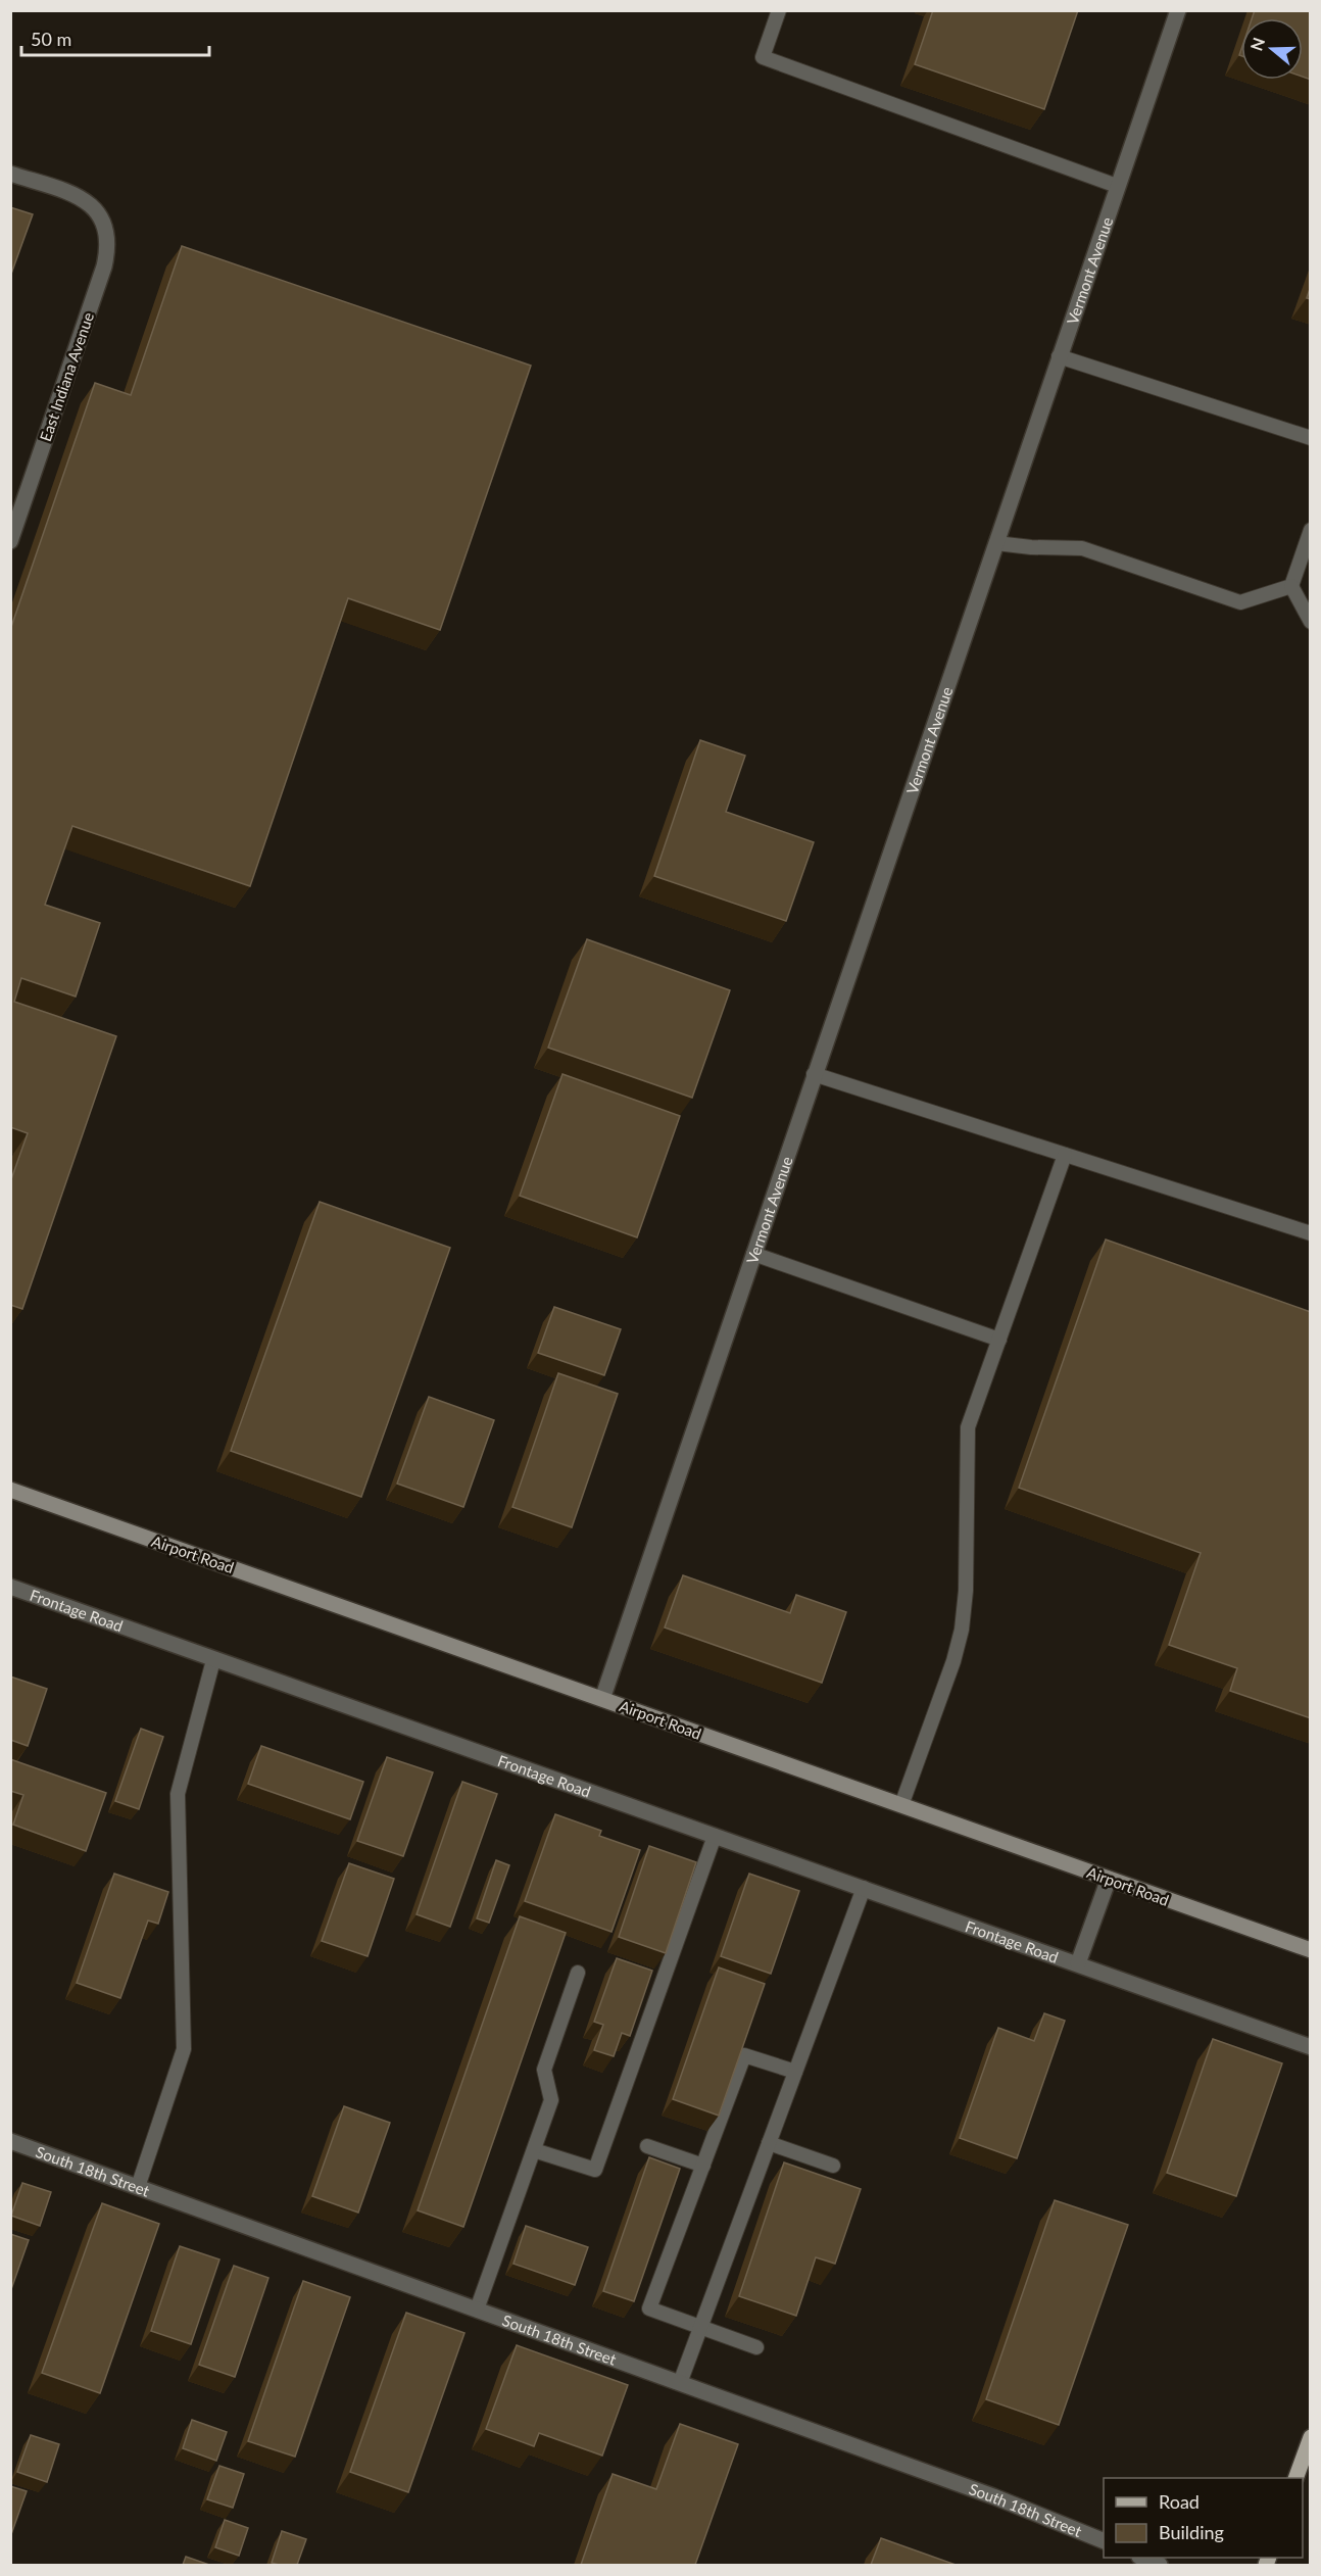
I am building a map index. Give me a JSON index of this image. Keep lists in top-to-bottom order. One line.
{"streets":{"main road":["Airport Road"],"street":["Vermont Avenue","East Indiana Avenue","Frontage Road","South 18th Street"]},"crossings":[["Vermont Avenue","Airport Road"],["Airport Road","Frontage Road"]],"legend":["Road","Building"],"scale_bar":"50 m","north":"left"}
